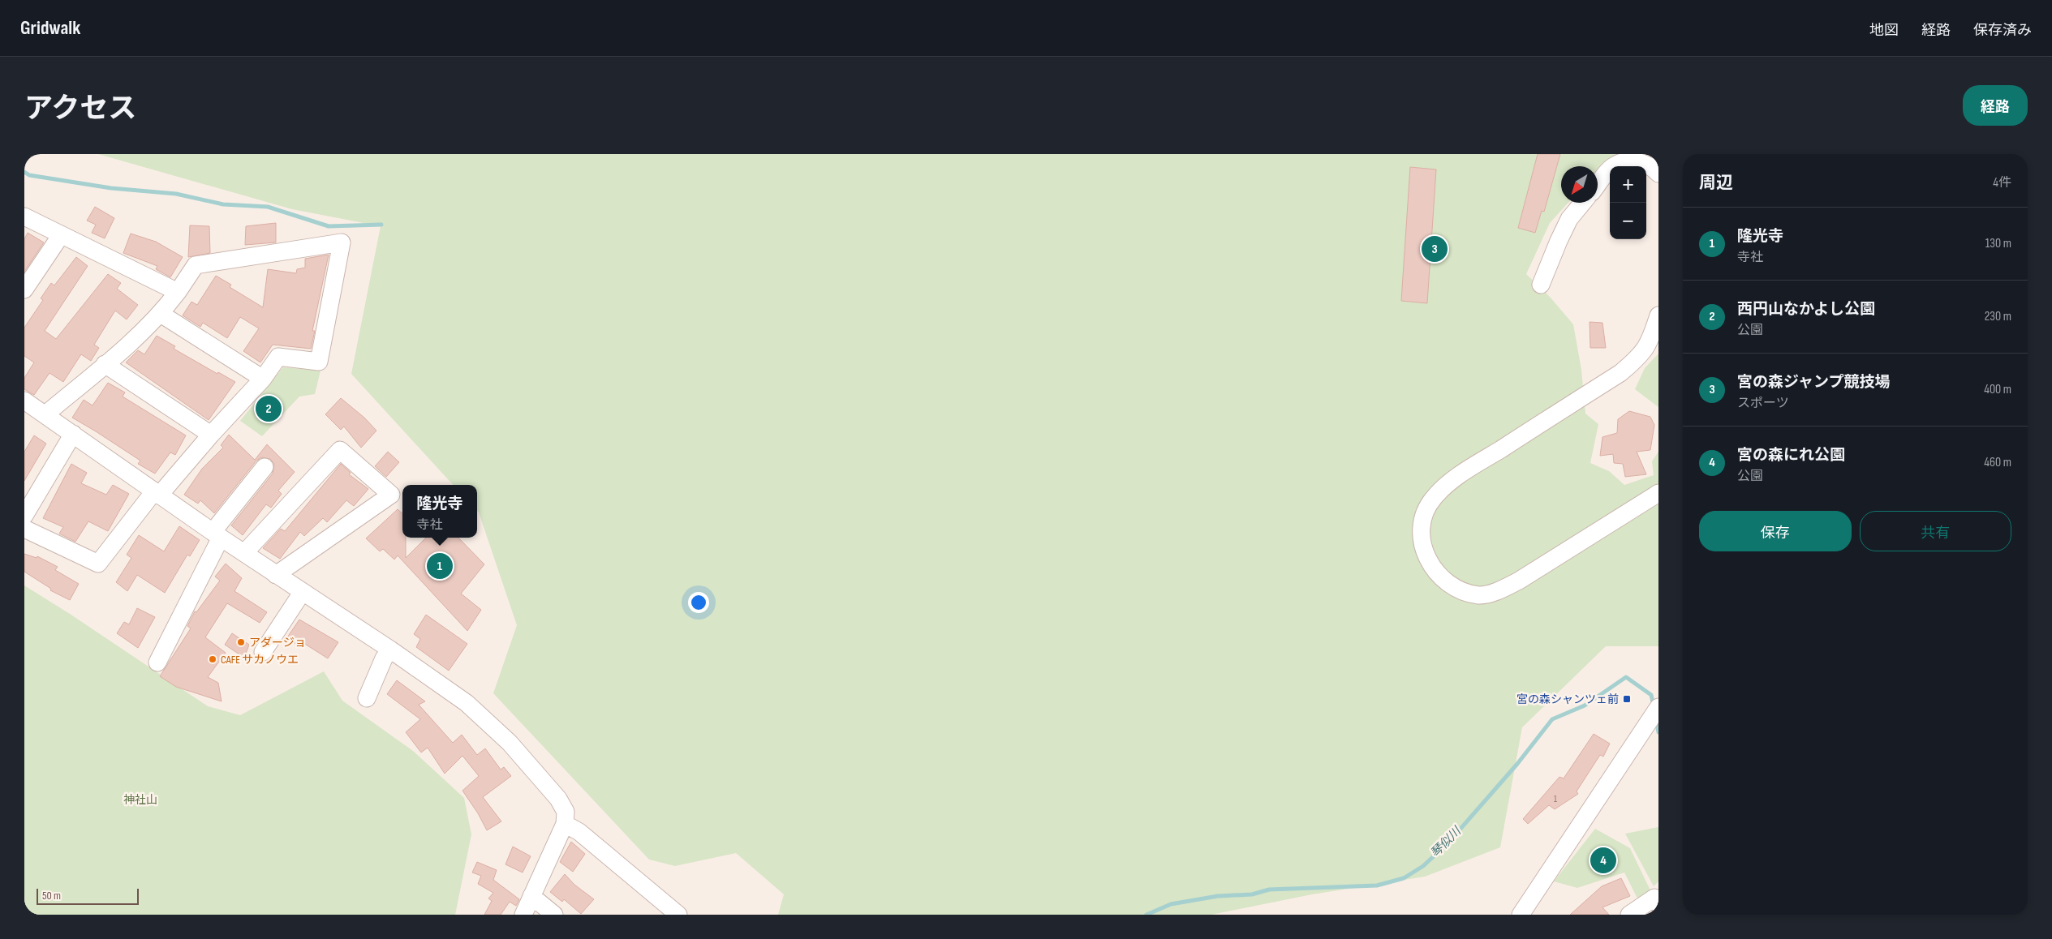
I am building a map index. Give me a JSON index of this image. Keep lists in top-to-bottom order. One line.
{"water":["琴似川"],"parks":["神社山"],"places":{"other":["アダージョ","CAFE サカノウエ"],"transit":["宮の森シャンツェ前"]},"house_numbers":["1"],"scale_bar":"50 m","north":"bottom left","page":{"header":"Gridwalk","nav":["地図","経路","保存済み"],"title":"アクセス","buttons":["経路",["保存","共有"]],"heading":["周辺","4件"],"map_buttons":["+","−"],"list":[{"mark":"1","name":"隆光寺","note":"寺社","value":"130 m"},{"mark":"2","name":"西円山なかよし公園","note":"公園","value":"230 m"},{"mark":"3","name":"宮の森ジャンプ競技場","note":"スポーツ","value":"400 m"},{"mark":"4","name":"宮の森にれ公園","note":"公園","value":"460 m"}],"pins":["3","2","1","4"],"popup":["隆光寺","寺社"],"scale":"50 m"}}
